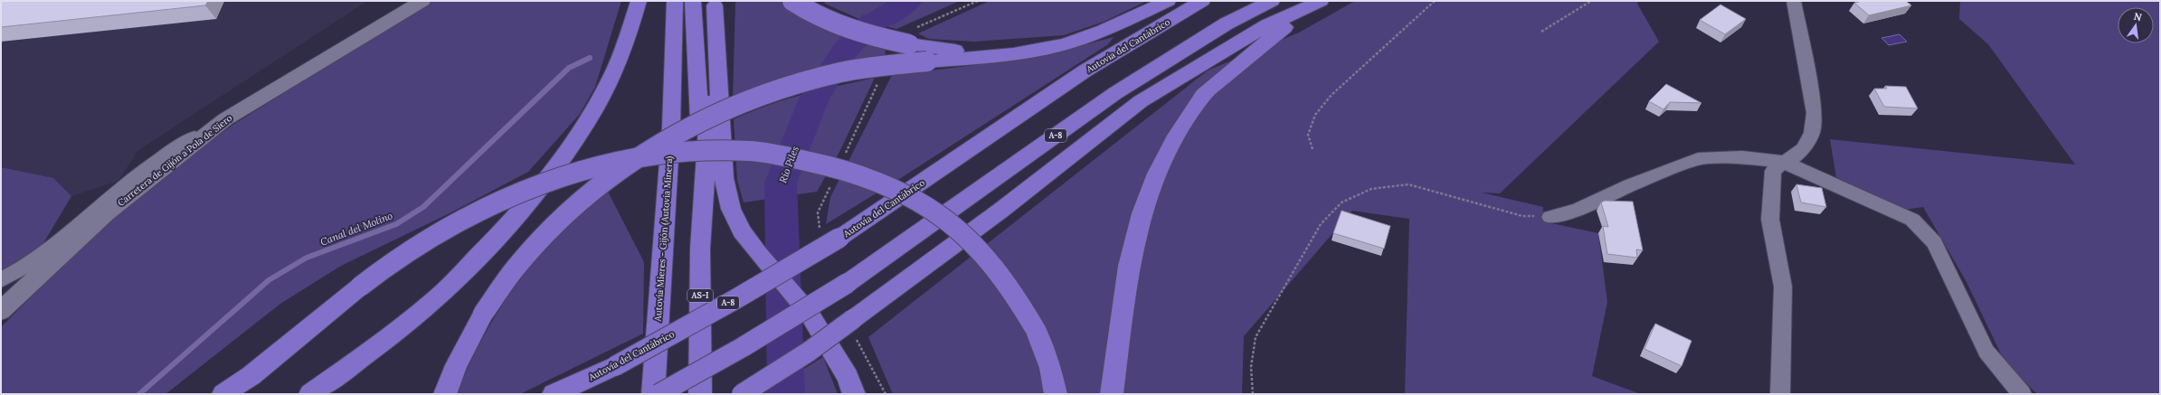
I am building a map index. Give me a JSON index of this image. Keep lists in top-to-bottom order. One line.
{"streets":{"highway":["Autovía del Cantábrico","A-8","Autovía Mieres - Gijón (Autovía Minera)","AS-I"],"street":["Carretera de Gijón a Pola de Siero"]},"water":["Río Piles","Canal del Molino"],"north":"top"}
